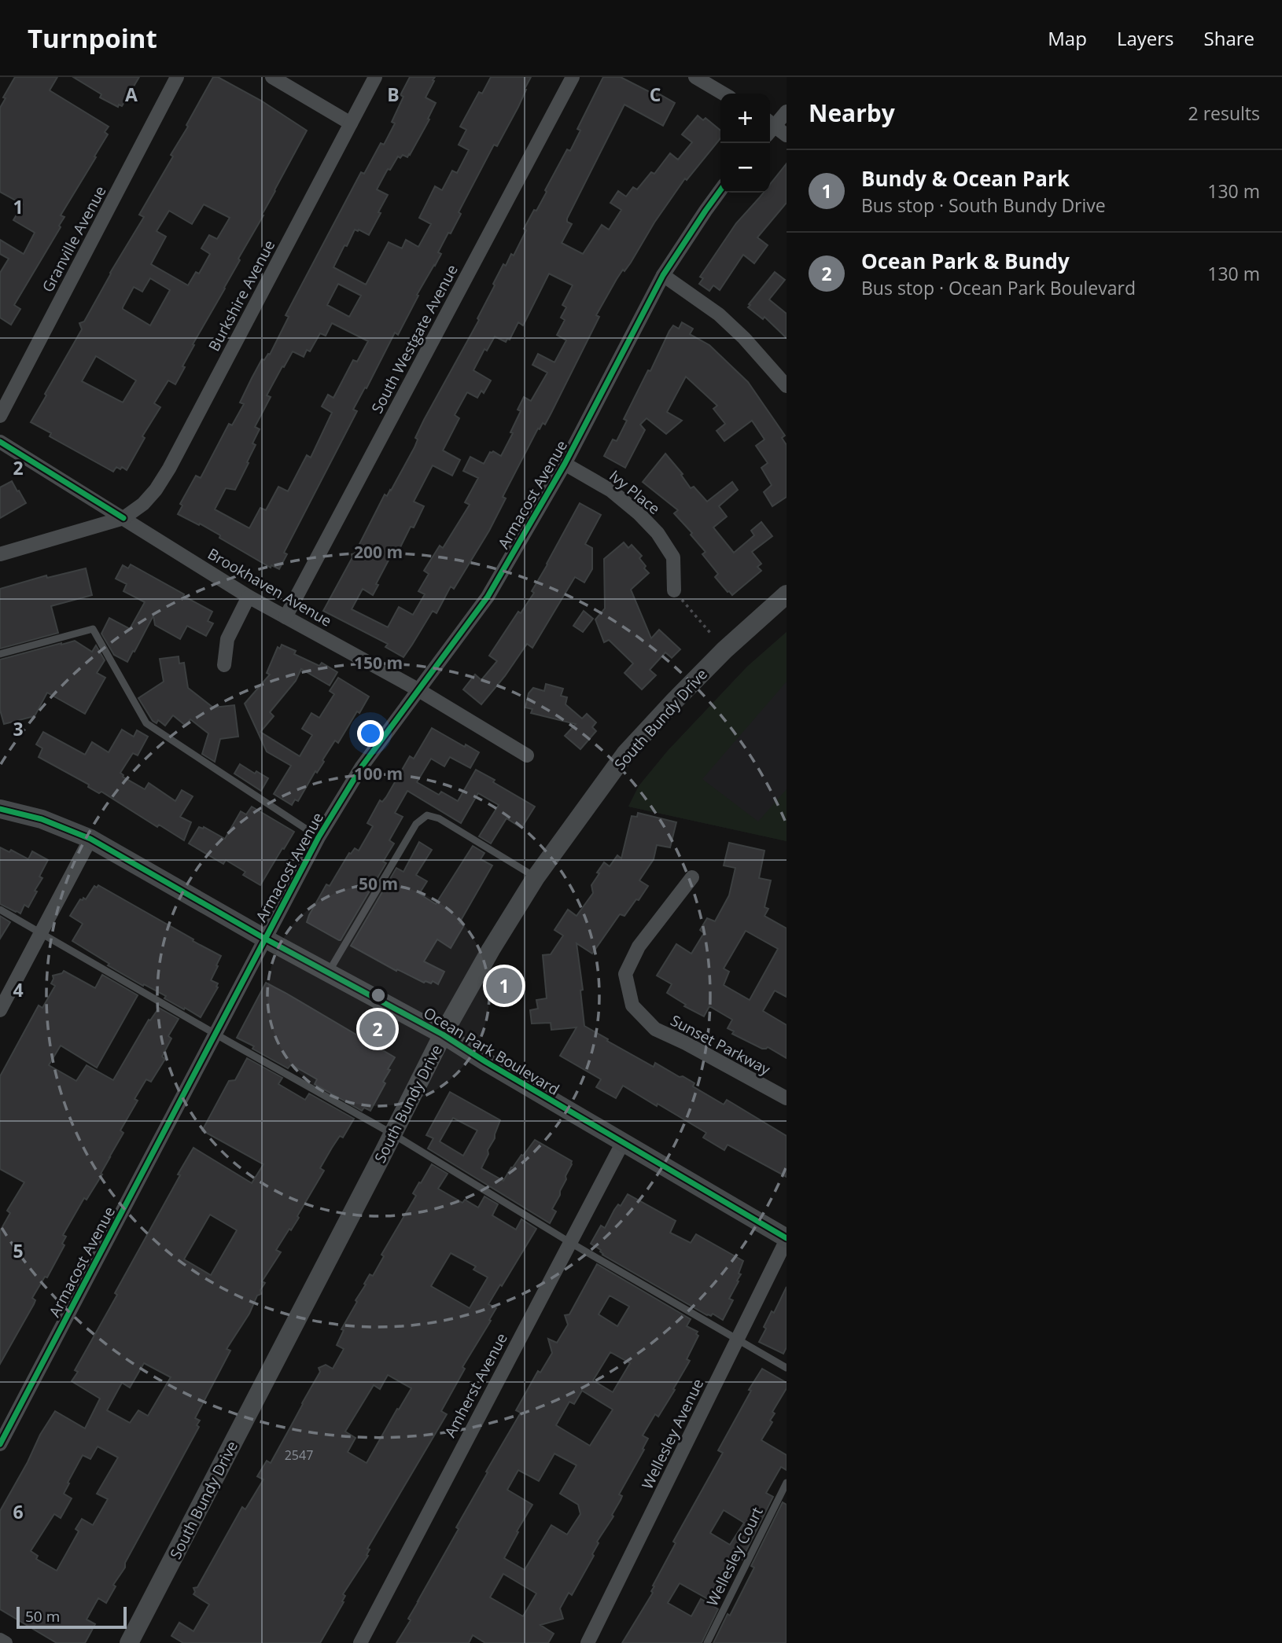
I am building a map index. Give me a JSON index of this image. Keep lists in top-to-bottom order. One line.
{"streets":{"main road":["South Bundy Drive","Ocean Park Boulevard"],"street":["Granville Avenue","Burkshire Avenue","South Westgate Avenue","Ivy Place","Armacost Avenue","Brookhaven Avenue","Sunset Parkway","Amherst Avenue","Wellesley Avenue"],"lane":["Wellesley Court"]},"crossings":[["Burkshire Avenue","Brookhaven Avenue"],["South Westgate Avenue","Brookhaven Avenue"],["Ivy Place","Armacost Avenue"],["Armacost Avenue","Brookhaven Avenue"],["Armacost Avenue","Ocean Park Boulevard"],["South Bundy Drive","Ocean Park Boulevard"],["Ocean Park Boulevard","Amherst Avenue"],["Ocean Park Boulevard","Wellesley Avenue"]],"house_numbers":["2547"],"scale_bar":"50 m","page":{"header":"Turnpoint","nav":["Map","Layers","Share"],"heading":["Nearby","2 results"],"map_buttons":["+","−"],"list":[{"mark":"1","name":"Bundy & Ocean Park","note":"Bus stop · South Bundy Drive","value":"130 m"},{"mark":"2","name":"Ocean Park & Bundy","note":"Bus stop · Ocean Park Boulevard","value":"130 m"}],"pins":["1","2"],"scale":"50 m"},"grid":{"columns":["A","B","C"],"rows":["1","2","3","4","5","6"]},"rings":["200 m","150 m","100 m","50 m"]}
